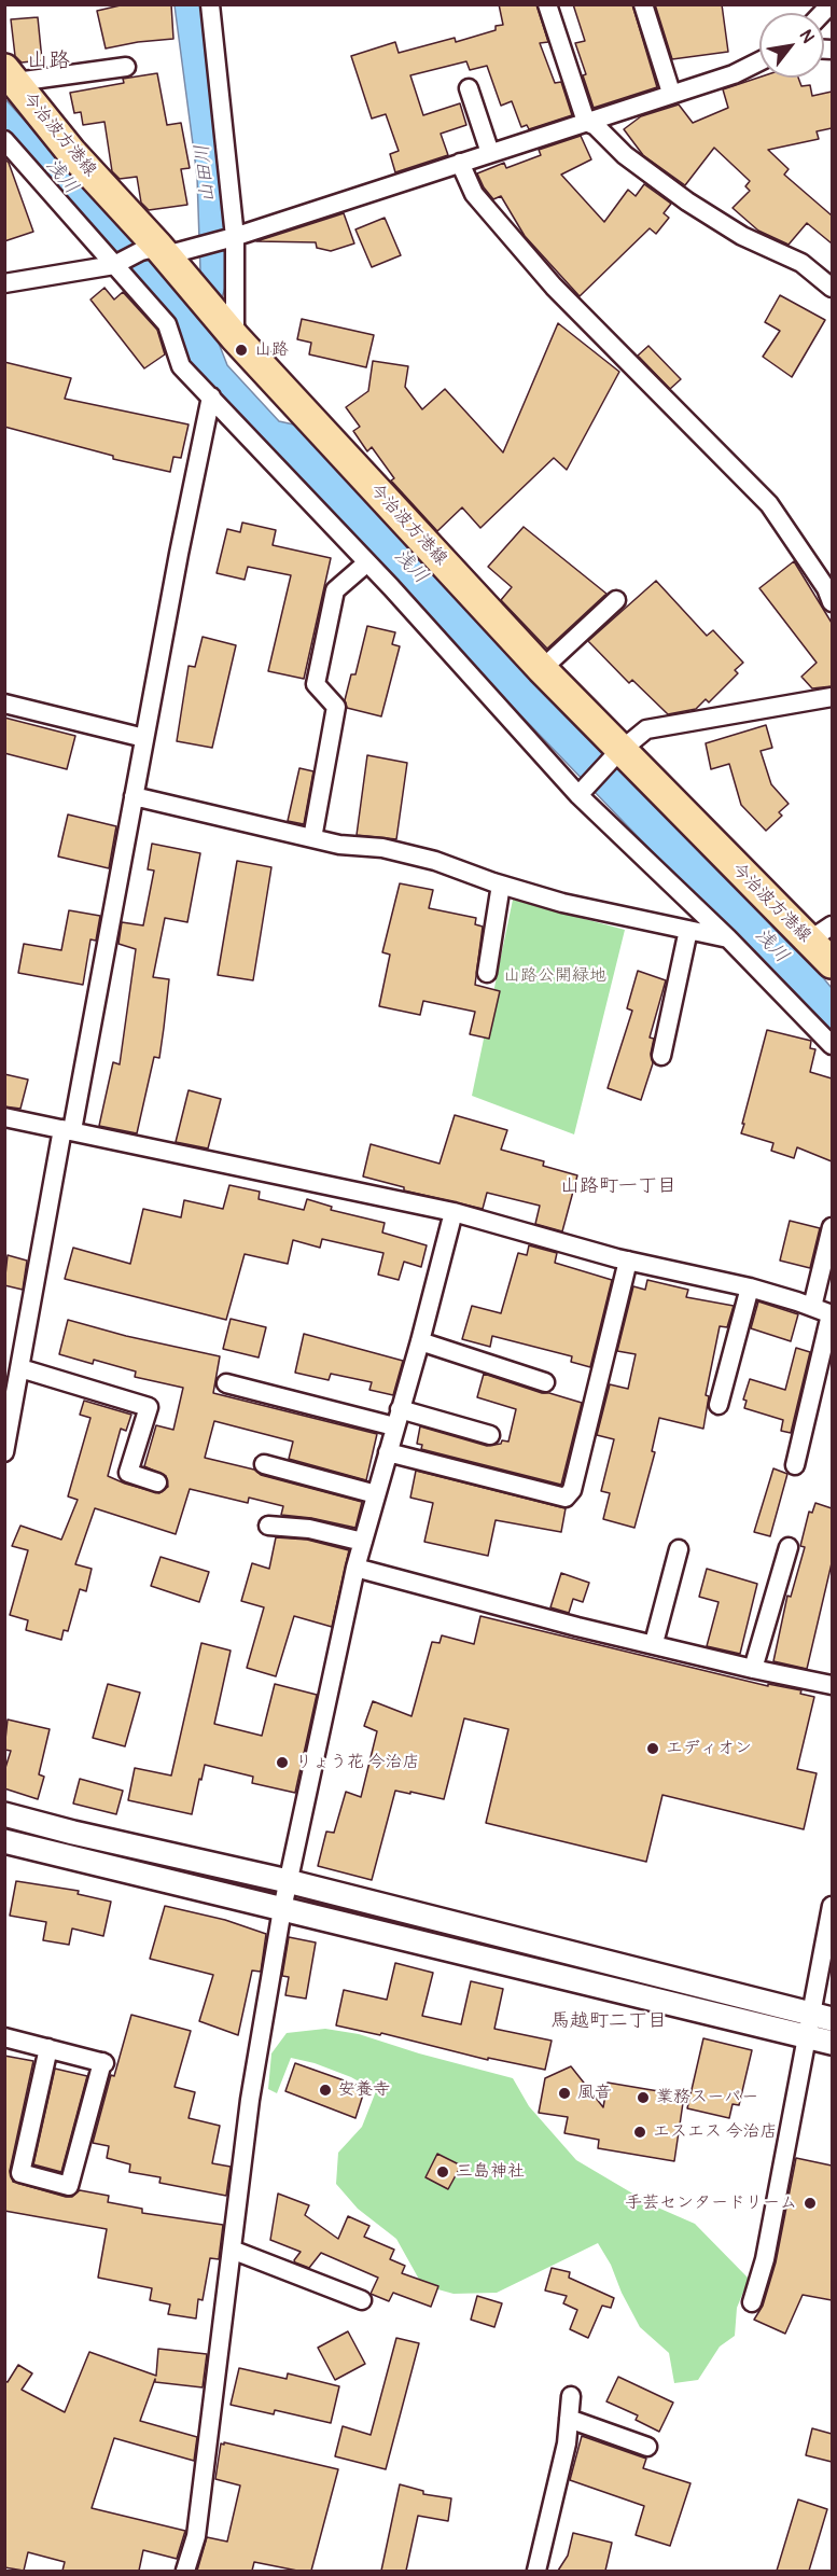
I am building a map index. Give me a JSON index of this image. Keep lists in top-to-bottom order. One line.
{"streets":{"main road":["今治波方港線"]},"districts":["山路","山路町一丁目","馬越町二丁目"],"water":["山田川","浅川"],"parks":["山路公開緑地"],"places":["山路","エディオン","りょう花 今治店","安養寺","風音","業務スーパー","エスエス 今治店","三島神社","手芸センタードリーム"],"north":"top right"}
